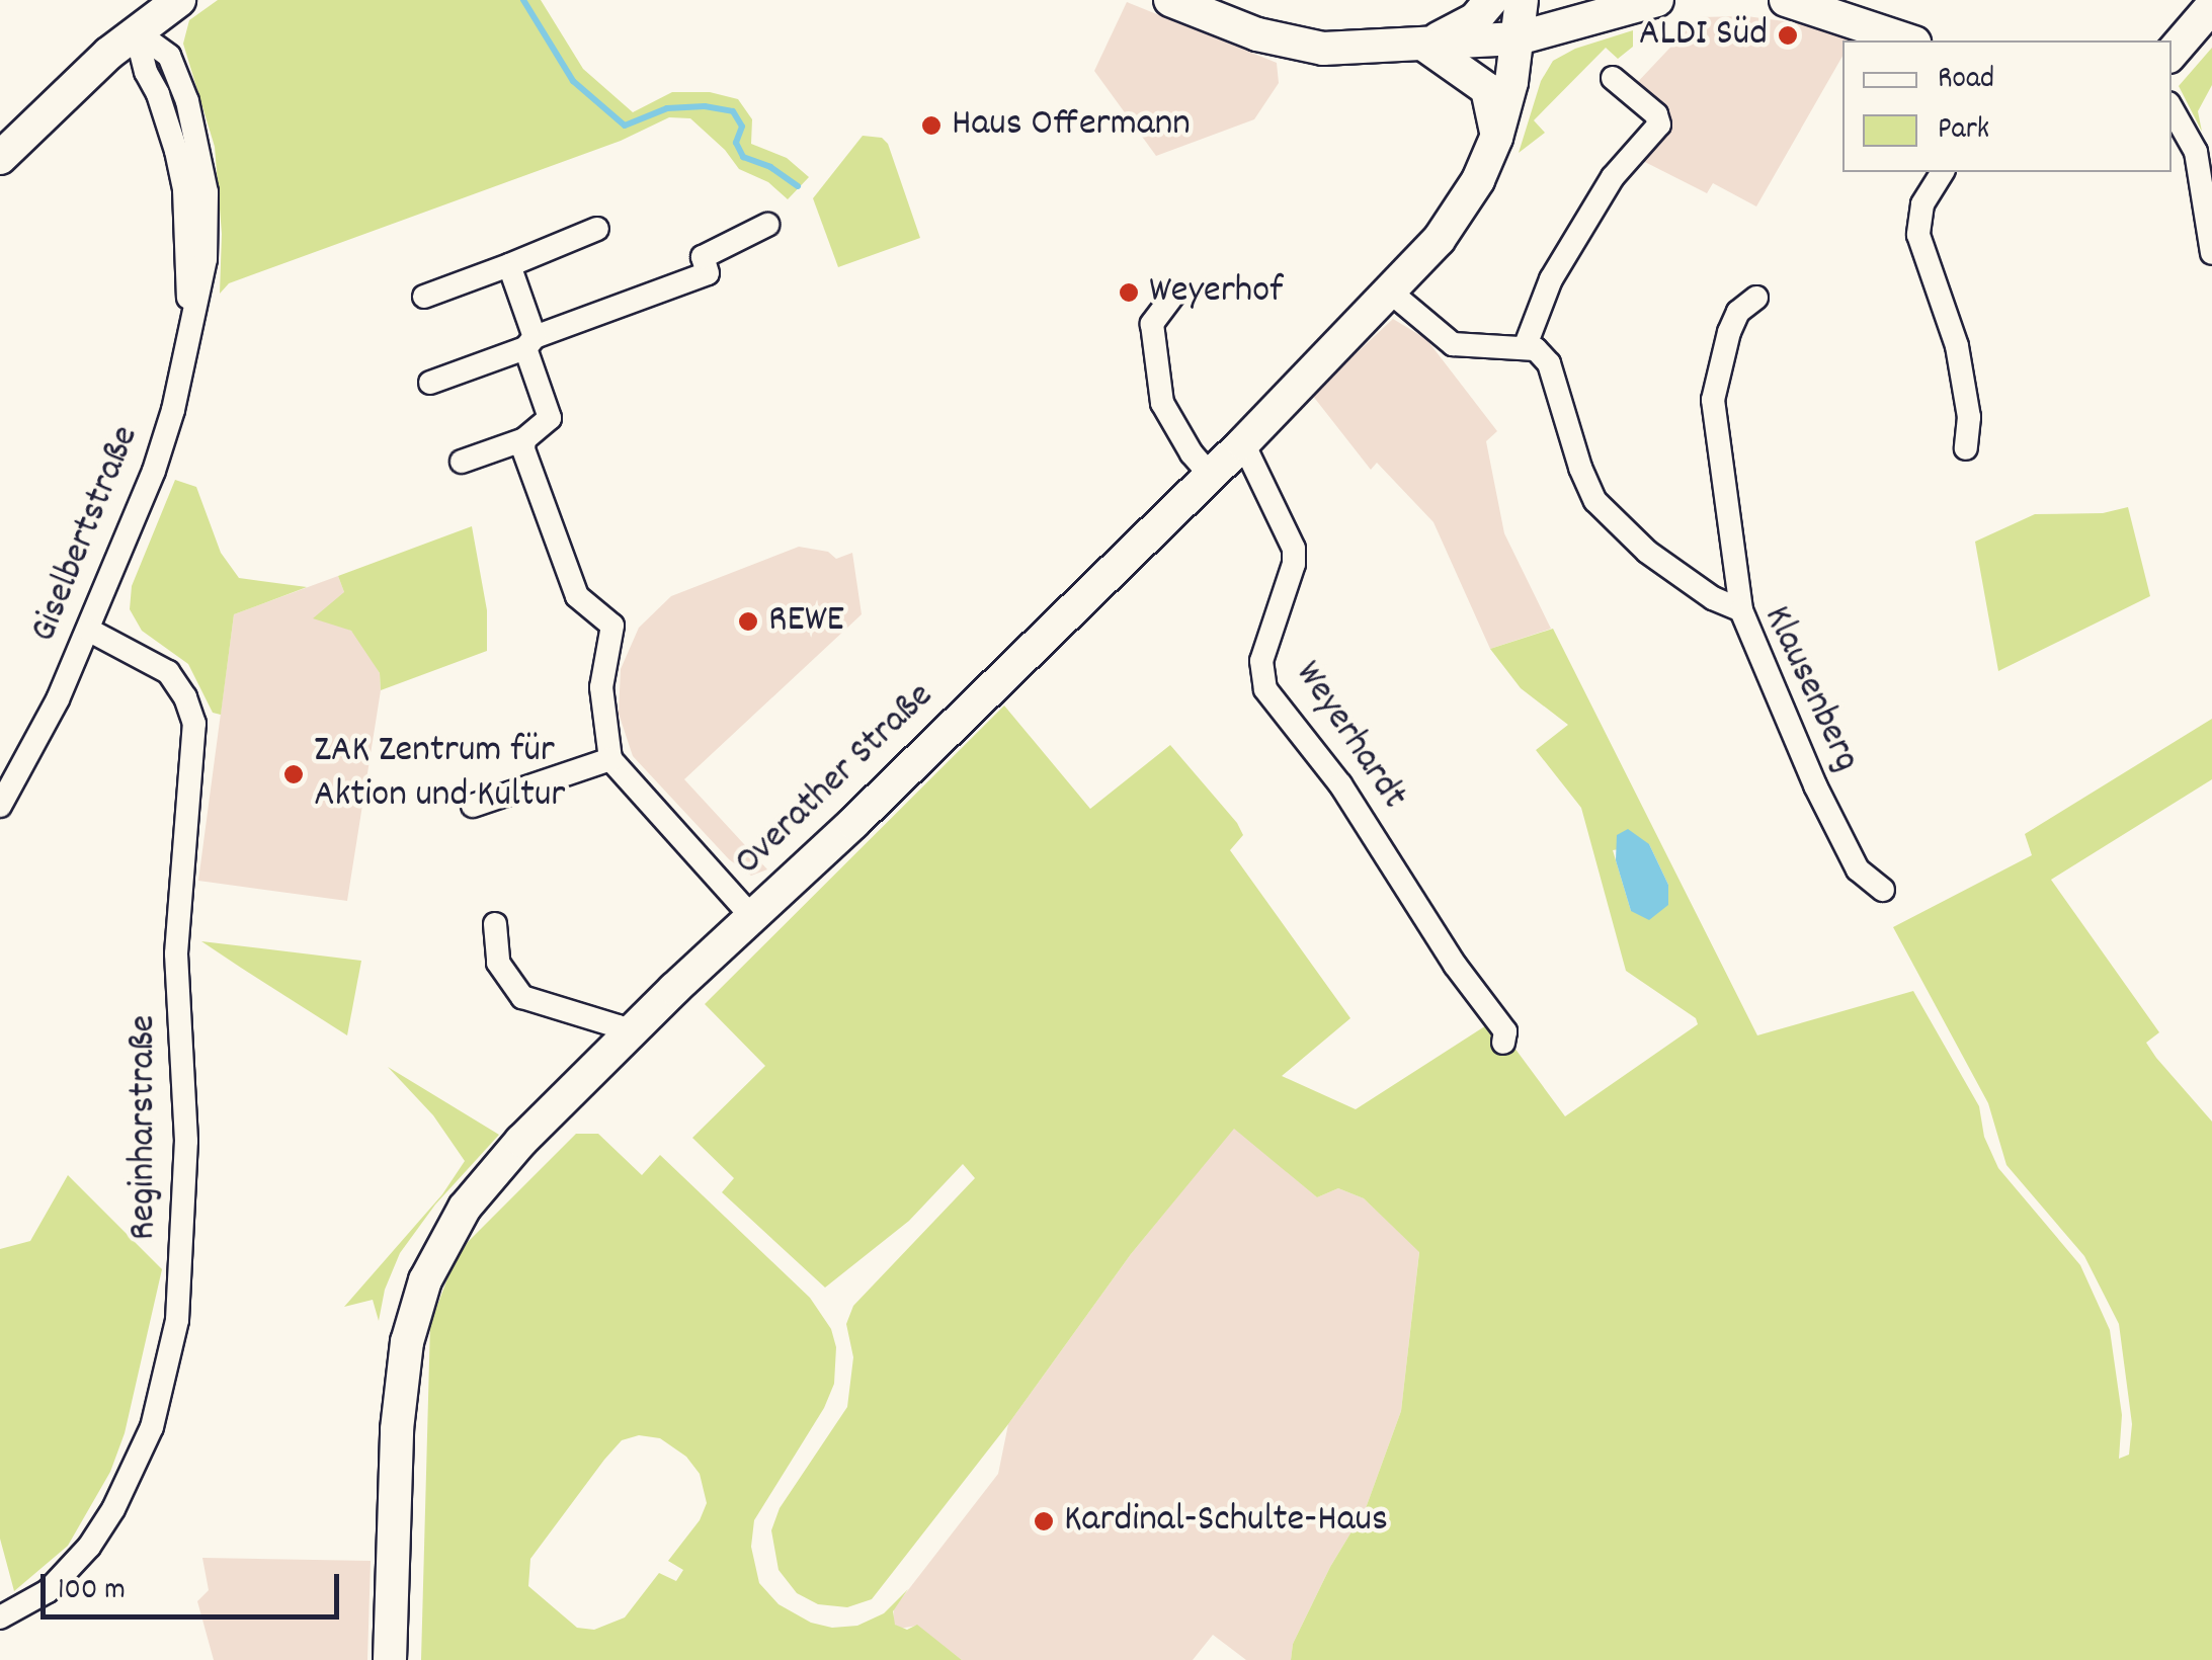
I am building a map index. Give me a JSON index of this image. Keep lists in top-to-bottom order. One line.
{"streets":{"main road":["Overather Straße"],"street":["Giselbertstraße","Klausenberg","Weyerhardt","Reginharstraße"]},"crossings":[["Giselbertstraße","Reginharstraße"],["Weyerhardt","Overather Straße"]],"places":["ALDI Süd","Haus Offermann","Weyerhof","REWE","ZAK Zentrum für Aktion und Kultur","Kardinal-Schulte-Haus"],"legend":["Road","Park"],"scale_bar":"100 m"}
